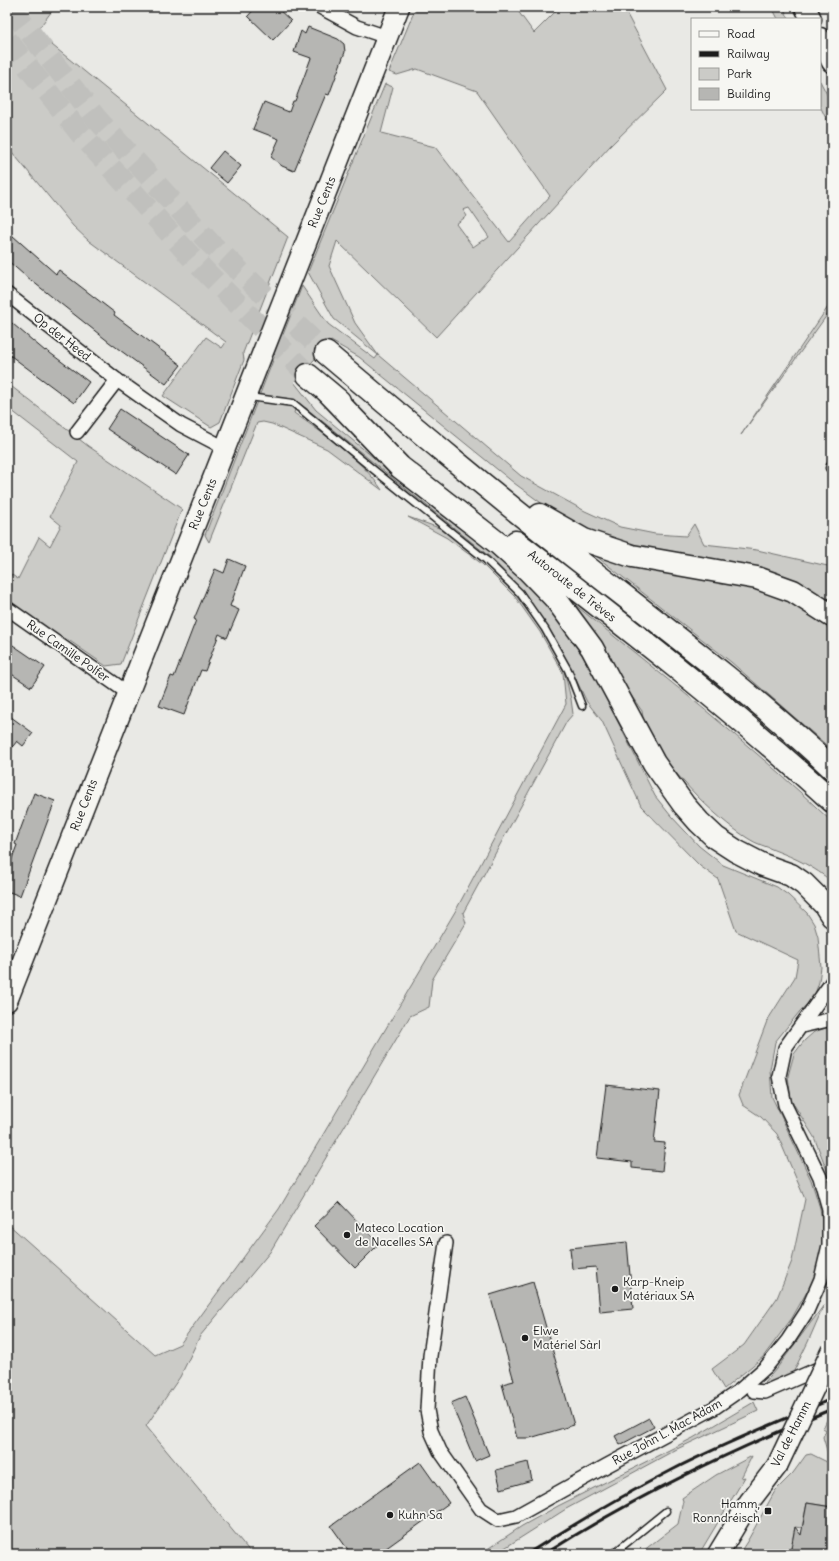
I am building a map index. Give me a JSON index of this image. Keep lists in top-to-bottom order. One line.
{"streets":{"highway":["Autoroute de Trèves"],"main road":["Rue Cents","Val de Hamm"],"street":["Op der Heed","Rue Camille Polfer","Rue John L. Mac Adam"]},"crossings":[["Rue Cents","Op der Heed"],["Rue Cents","Rue Camille Polfer"]],"places":{"other":["Mateco Location de Nacelles SA","Karp-Kneip Matériaux SA","Elwe Matériel Sàrl","Kuhn Sa"],"transit":["Hamm, Ronndréisch"]},"legend":["Road","Railway","Park","Building"]}
